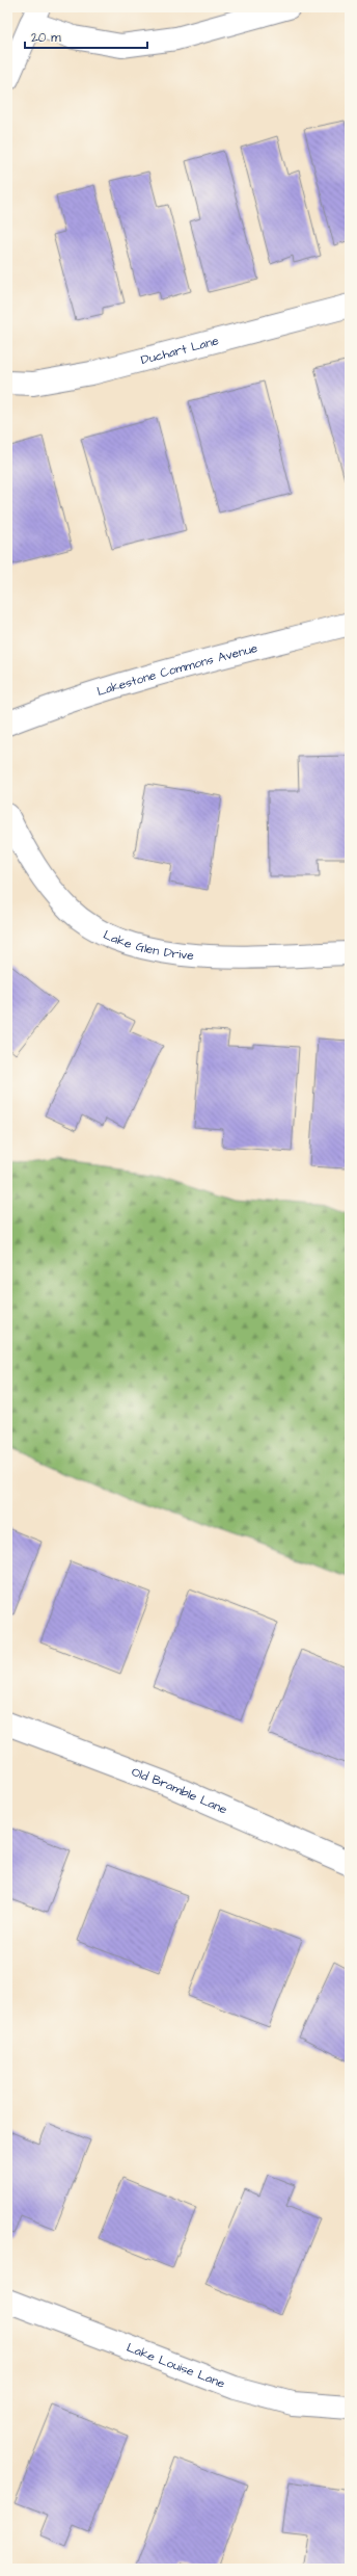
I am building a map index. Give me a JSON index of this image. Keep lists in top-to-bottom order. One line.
{"streets":{"street":["Duchart Lane","Lakestone Commons Avenue","Lake Glen Drive","Old Bramble Lane","Lake Louise Lane"]},"scale_bar":"20 m"}
